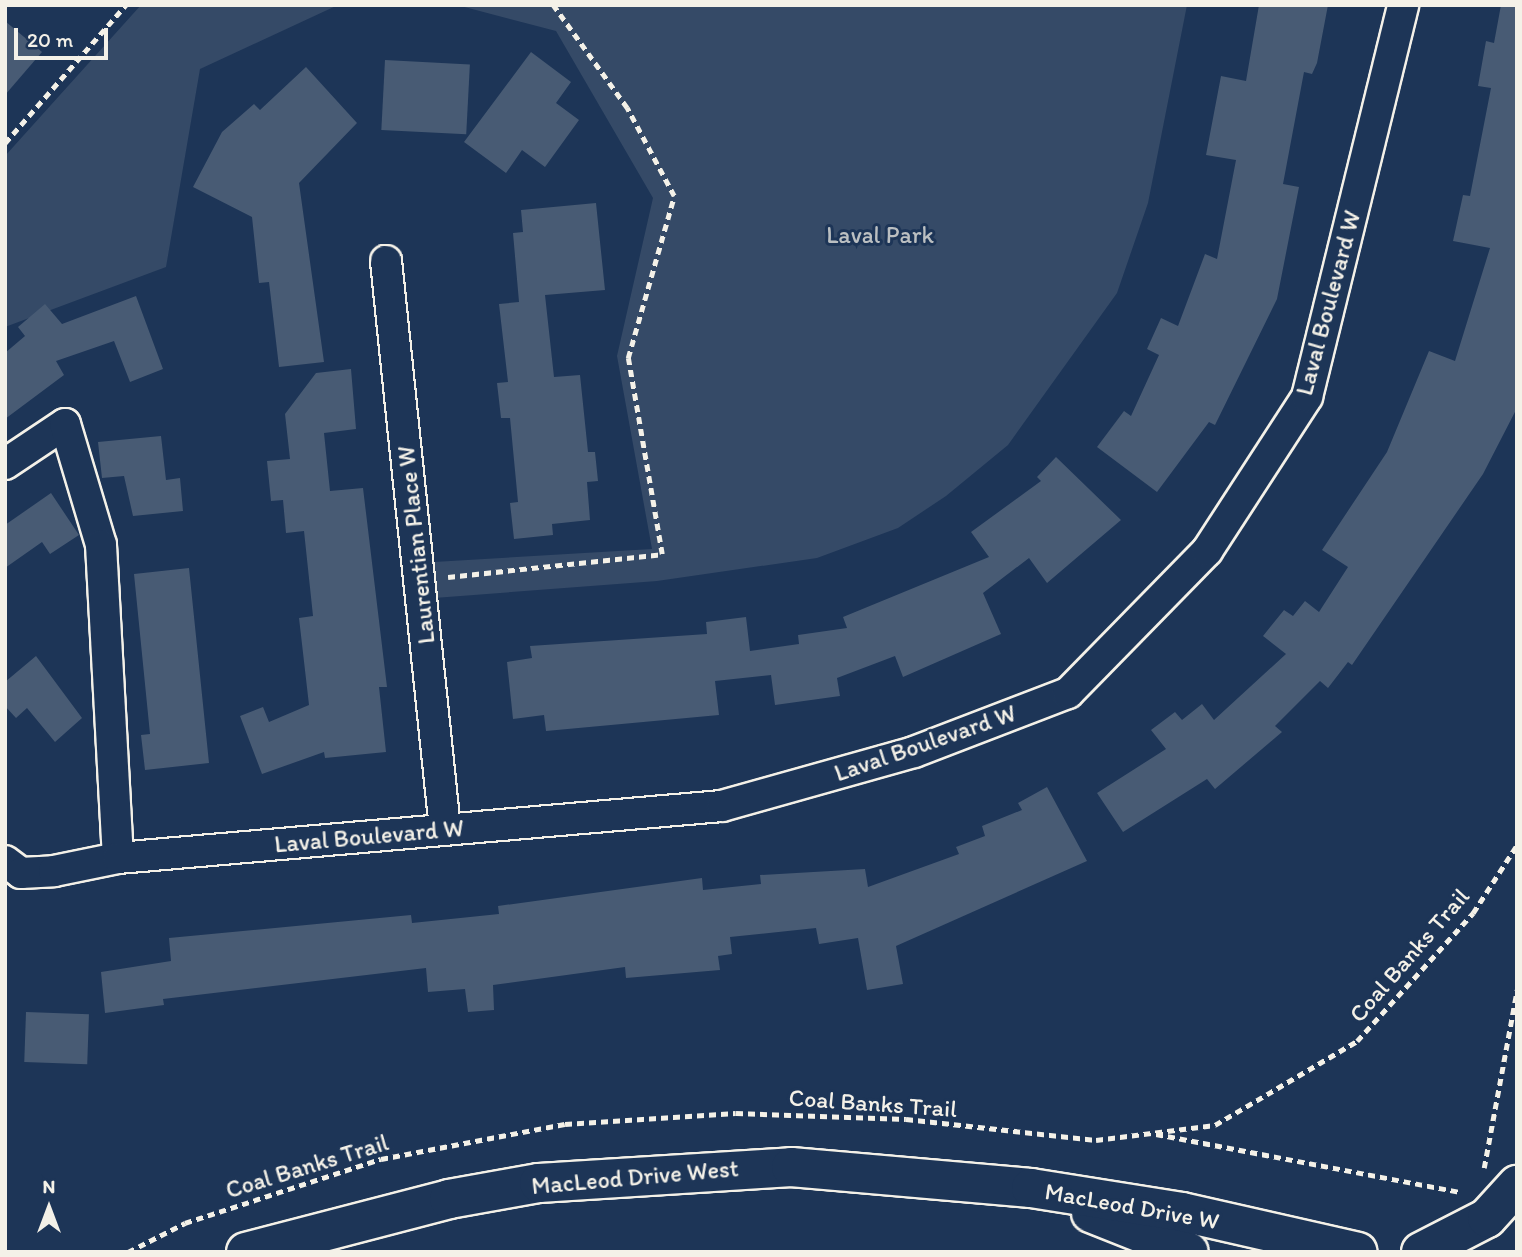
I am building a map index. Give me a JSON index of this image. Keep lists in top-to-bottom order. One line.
{"streets":{"main road":["MacLeod Drive West","MacLeod Drive W"],"street":["Laval Boulevard W","Laurentian Place W"],"path":["Coal Banks Trail"]},"crossings":[["Laval Boulevard W","Laurentian Place W"],["MacLeod Drive West","MacLeod Drive W"]],"parks":["Laval Park"],"scale_bar":"20 m","north":"top"}
